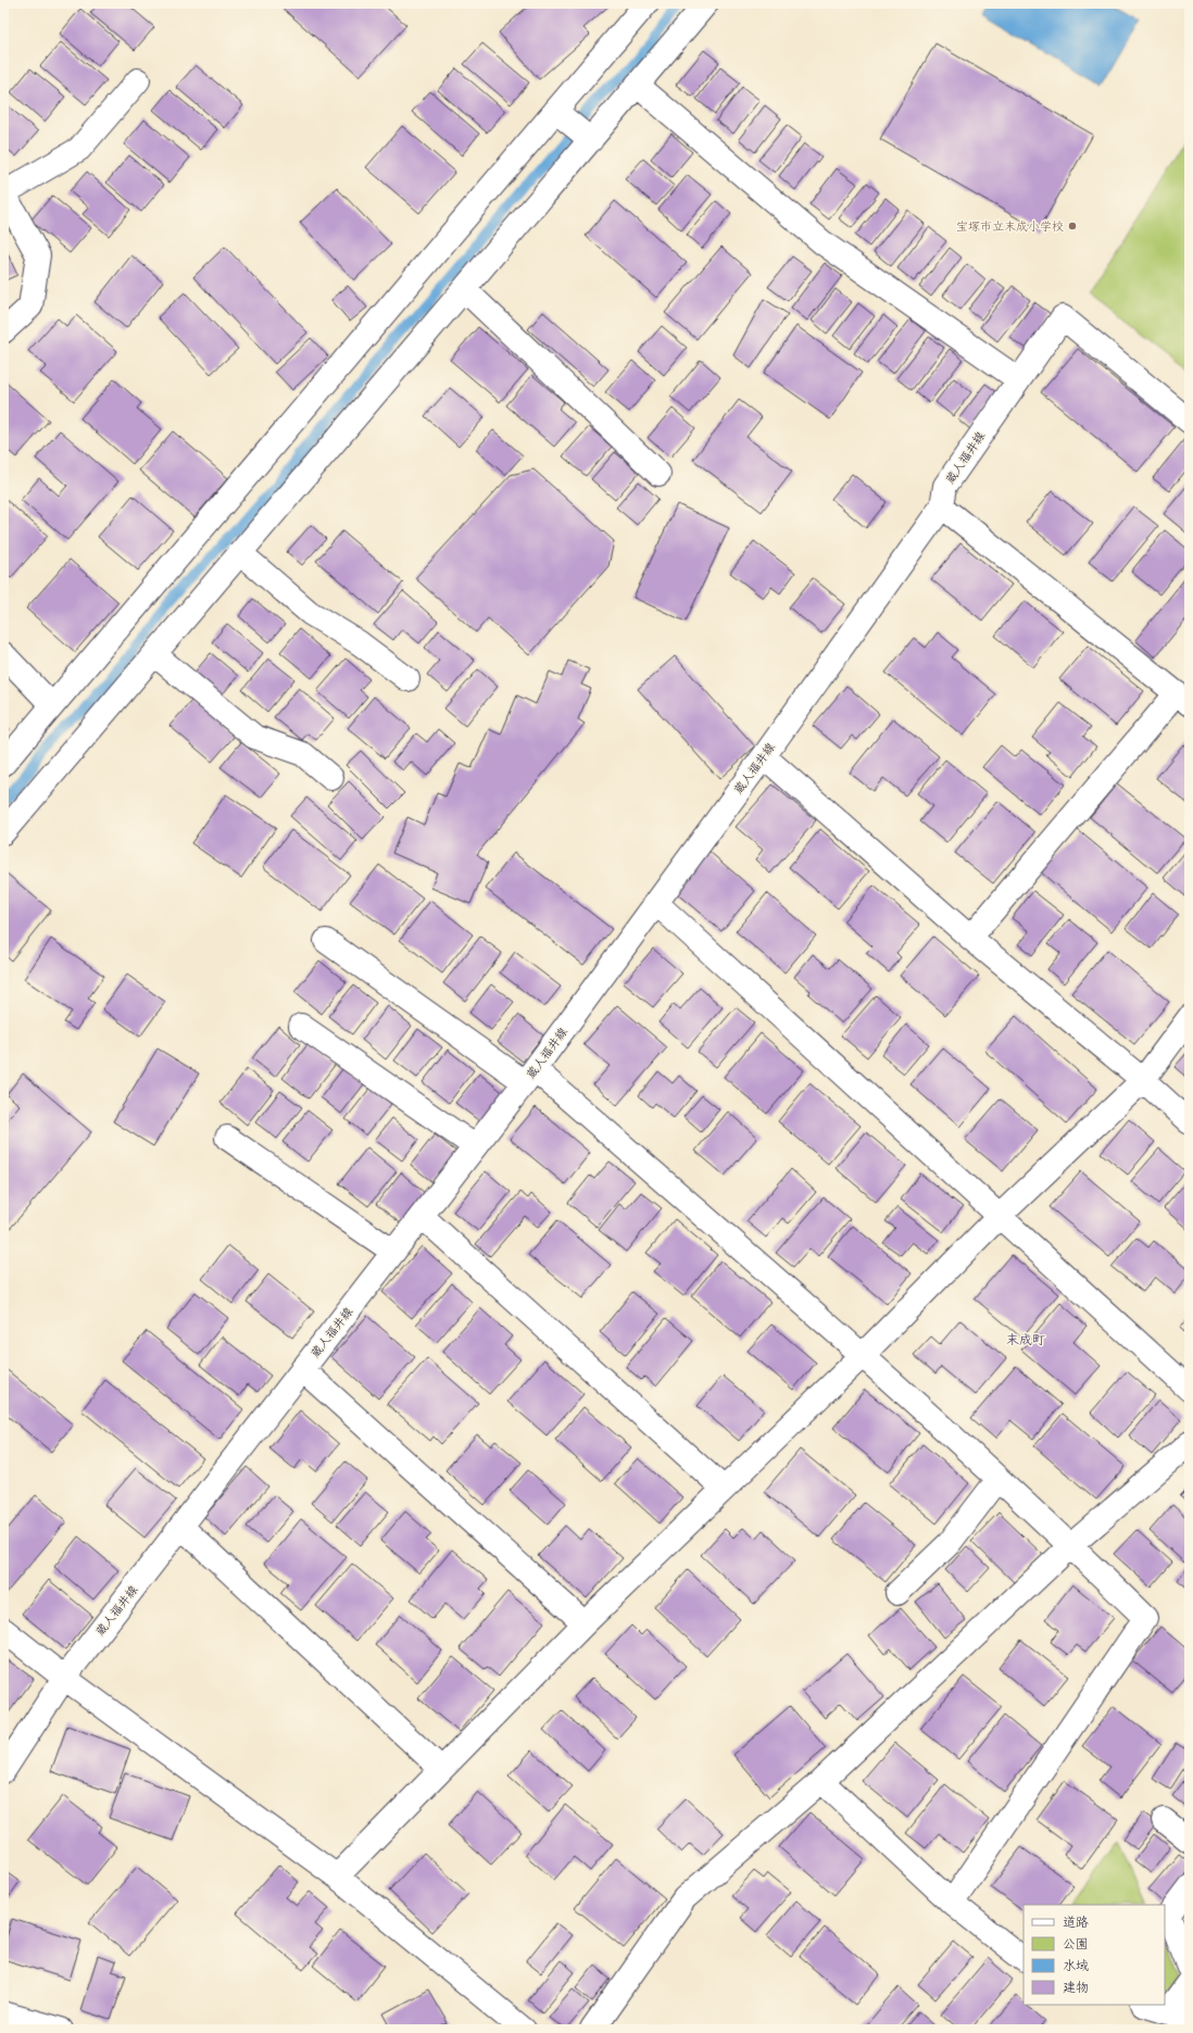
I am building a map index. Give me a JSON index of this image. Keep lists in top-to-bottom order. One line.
{"streets":{"street":["蔵人福井線"]},"districts":["末成町"],"places":["宝塚市立末成小学校"],"legend":["道路","公園","水域","建物"]}
